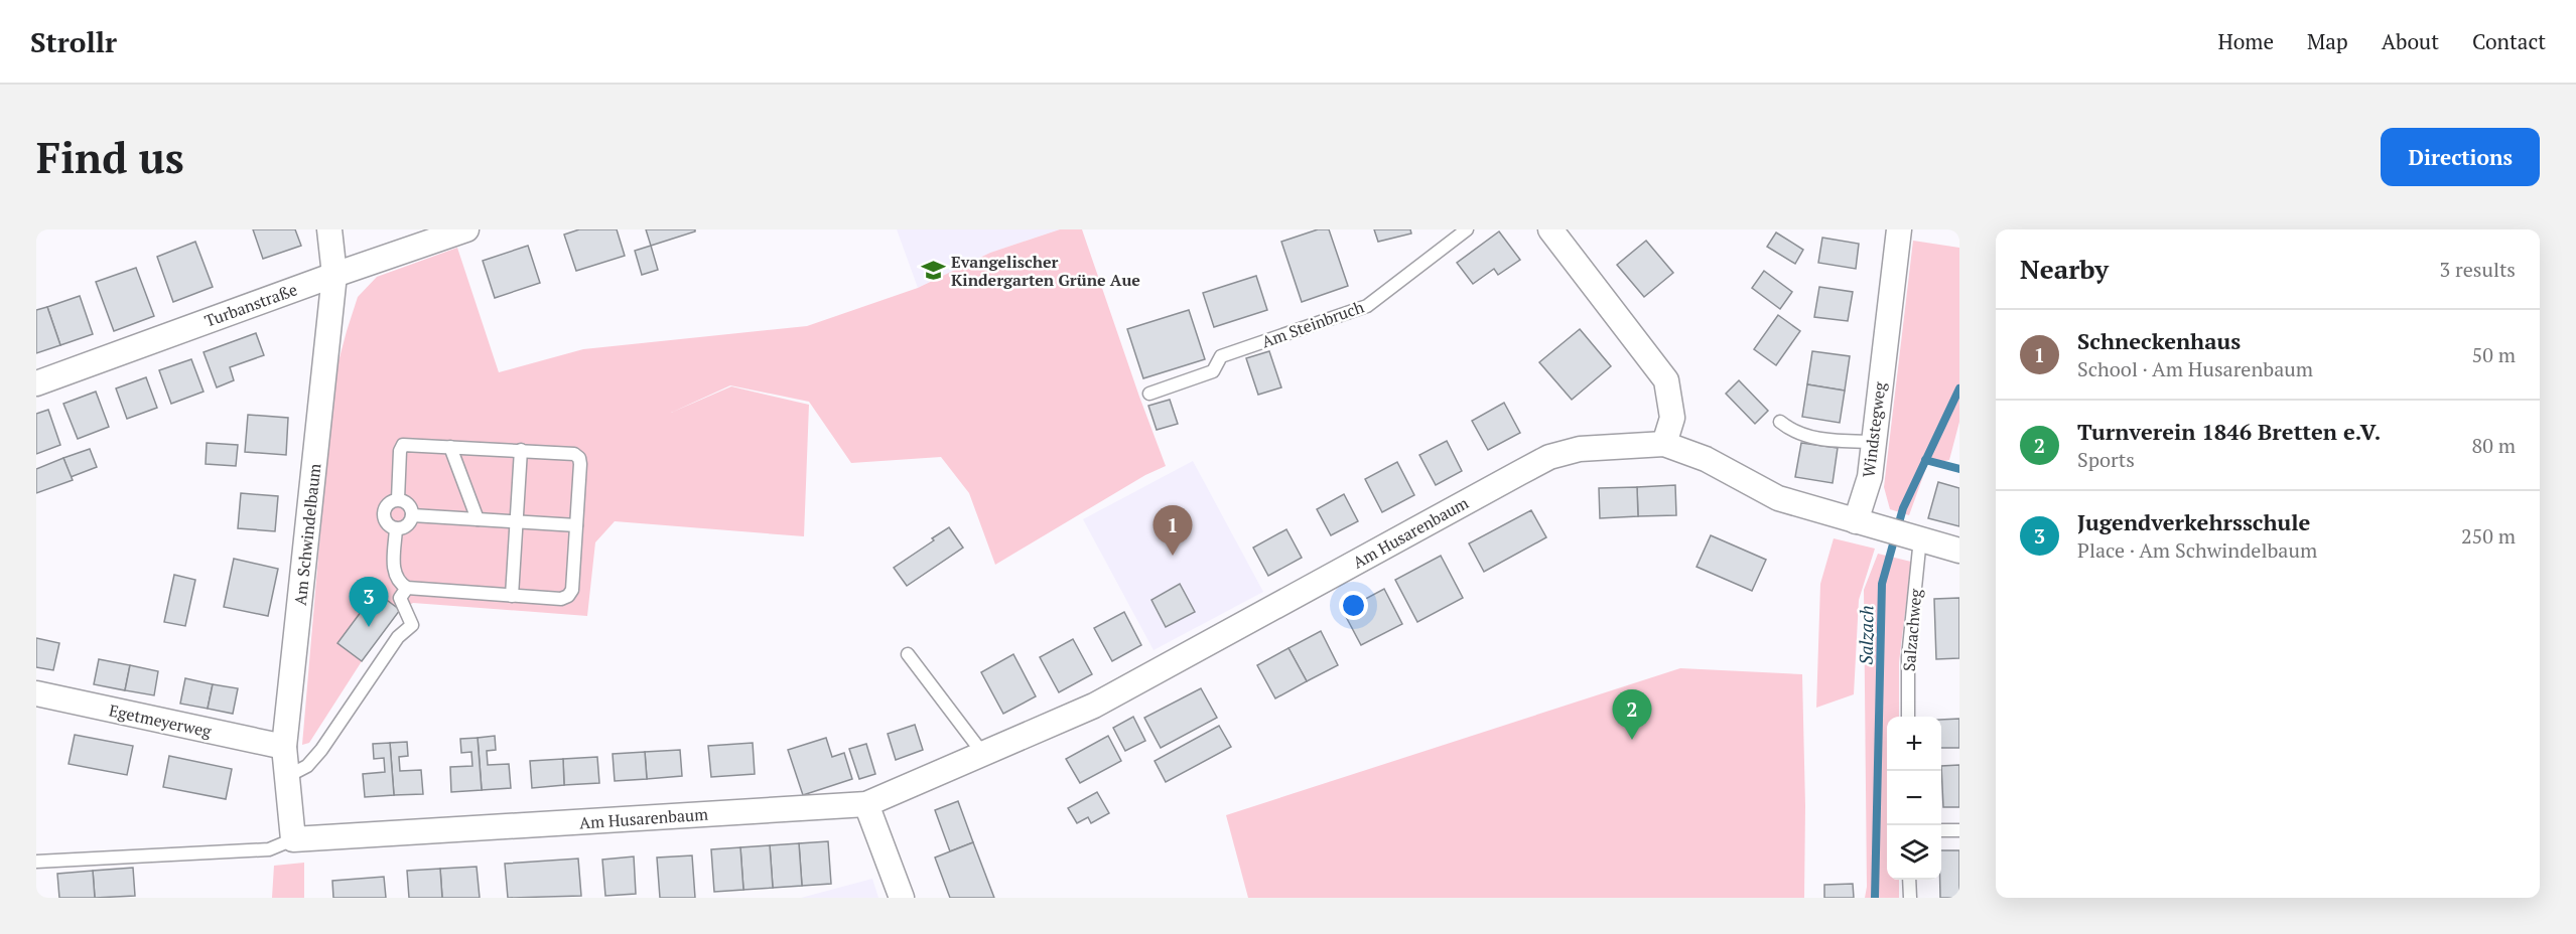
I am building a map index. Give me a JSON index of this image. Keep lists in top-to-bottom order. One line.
{"streets":{"street":["Turbanstraße","Windstegweg","Am Husarenbaum","Am Schwindelbaum","Egetmeyerweg"],"lane":["Am Steinbruch","Salzachweg"]},"crossings":[["Turbanstraße","Am Schwindelbaum"],["Windstegweg","Am Husarenbaum"],["Am Husarenbaum","Am Schwindelbaum"],["Am Schwindelbaum","Egetmeyerweg"]],"water":["Salzach"],"places":{"school or university":["Evangelischer Kindergarten Grüne Aue"]},"page":{"header":"Strollr","nav":["Home","Map","About","Contact"],"buttons":"Directions","title":"Find us","heading":["Nearby","3 results"],"list":[{"mark":"1","name":"Schneckenhaus","note":"School · Am Husarenbaum","value":"50 m"},{"mark":"2","name":"Turnverein 1846 Bretten e.V.","note":"Sports","value":"80 m"},{"mark":"3","name":"Jugendverkehrsschule","note":"Place · Am Schwindelbaum","value":"250 m"}],"pins":["1","3","2"],"map_buttons":["+","−"]}}
